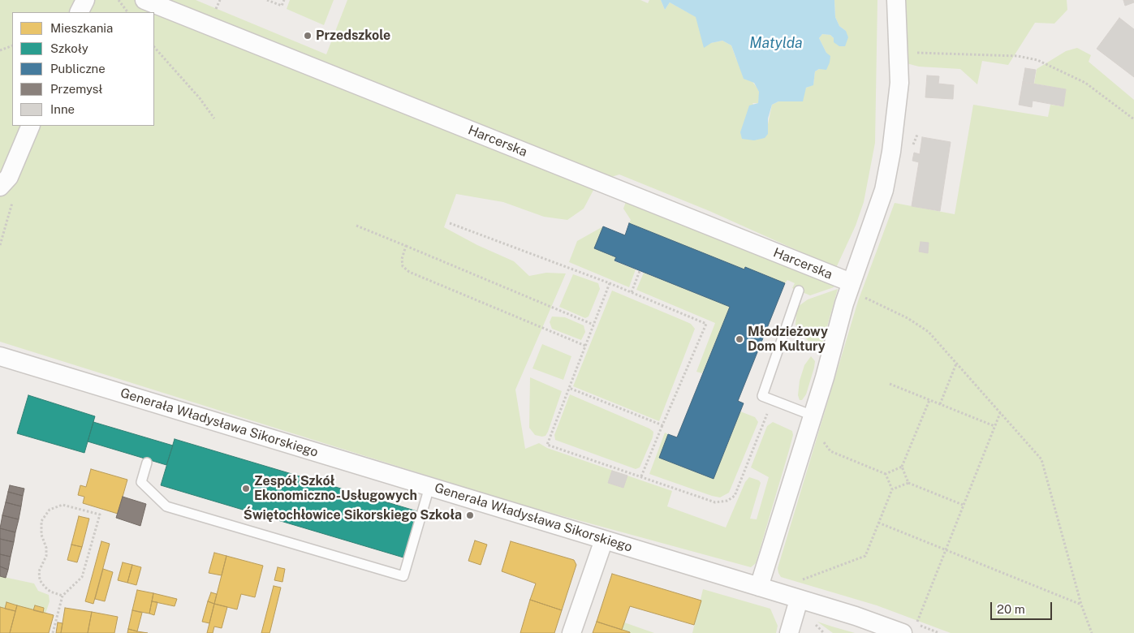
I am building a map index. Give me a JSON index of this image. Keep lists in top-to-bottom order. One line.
{"streets":{"street":["Harcerska","Generała Władysława Sikorskiego"]},"water":["Matylda"],"places":["Przedszkole","Młodzieżowy Dom Kultury","Zespół Szkół Ekonomiczno-Usługowych","Świętochłowice Sikorskiego Szkoła"],"legend":["Mieszkania","Szkoły","Publiczne","Przemysł","Inne"],"scale_bar":"20 m"}
